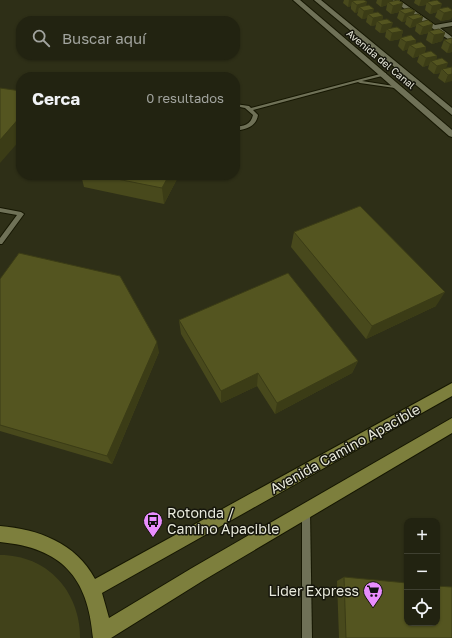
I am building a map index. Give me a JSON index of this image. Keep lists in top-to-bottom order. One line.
{"streets":{"street":["Avenida del Canal","Avenida Camino Apacible"]},"places":{"bus stop":["Rotonda / Camino Apacible"],"supermarket":["Lider Express"]},"page":{"search":"Buscar aquí","heading":["Cerca","0 resultados"],"map_buttons":["+","−"]}}
